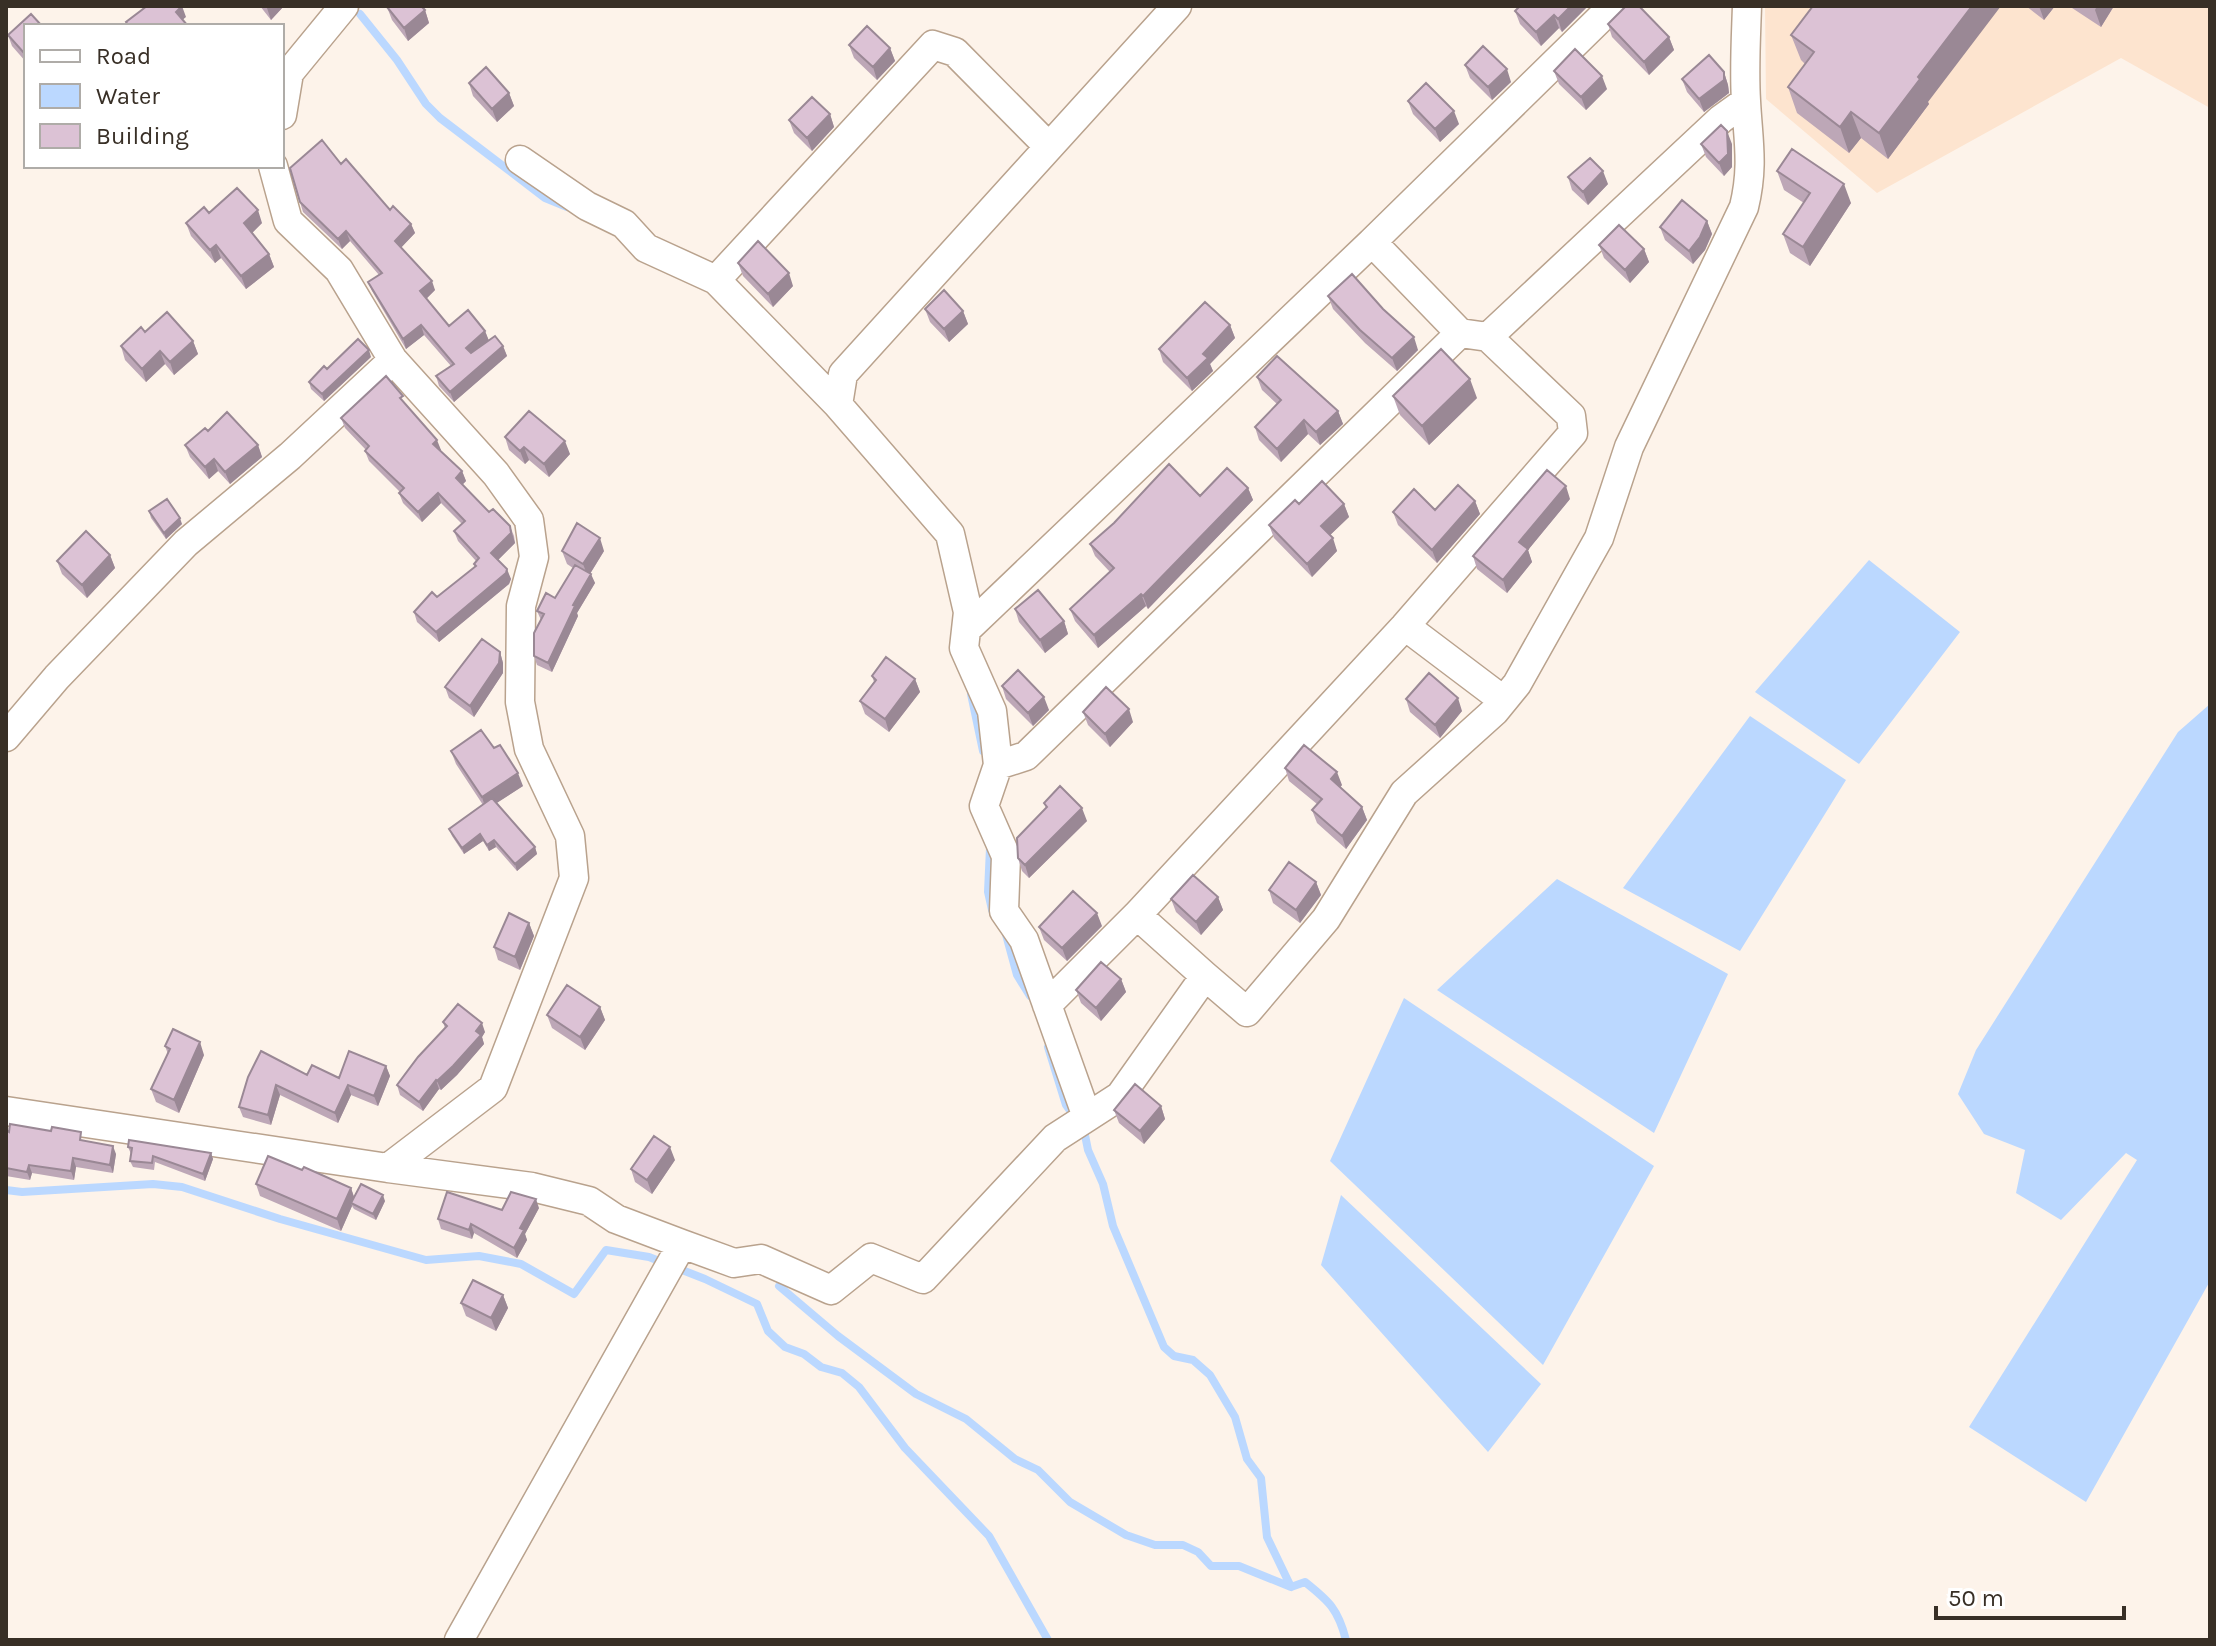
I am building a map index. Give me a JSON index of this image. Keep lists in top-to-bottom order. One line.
{"legend":["Road","Water","Building"],"scale_bar":"50 m"}
